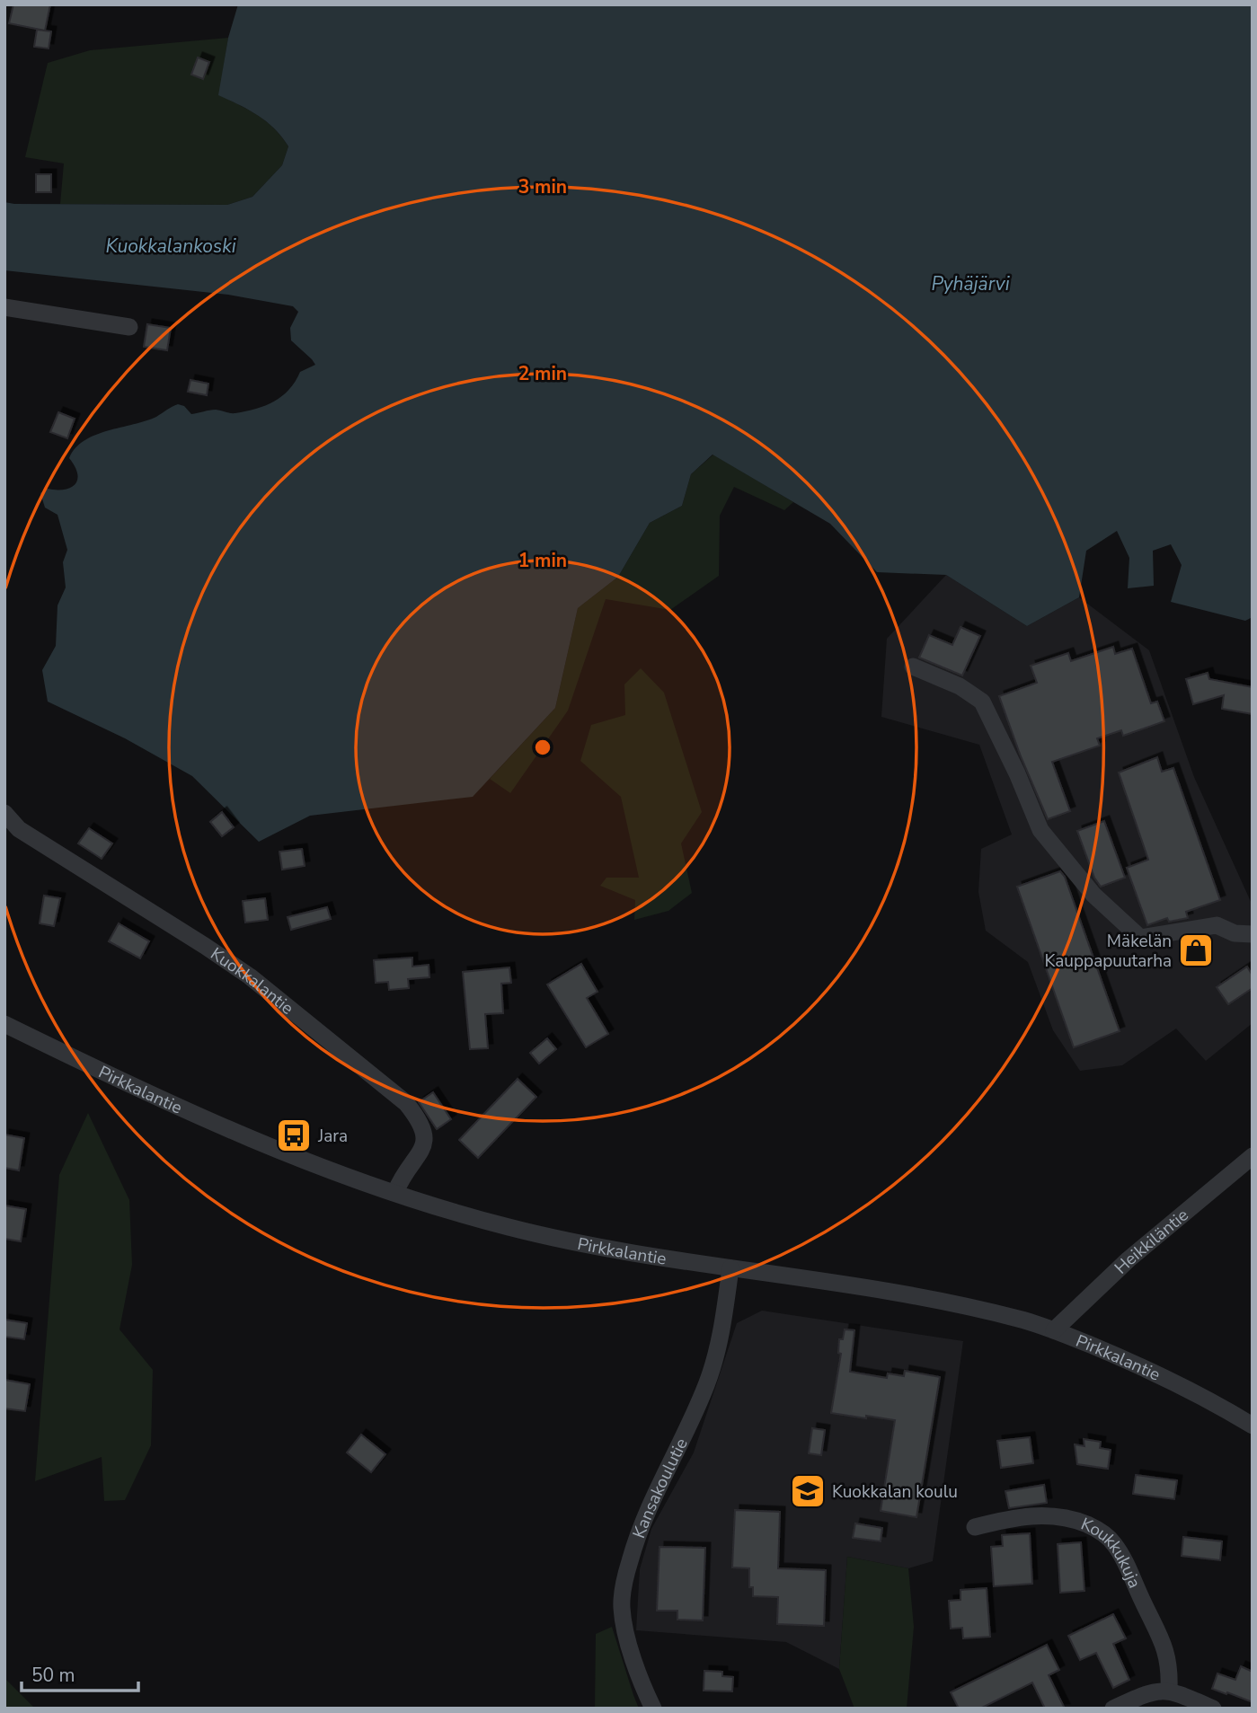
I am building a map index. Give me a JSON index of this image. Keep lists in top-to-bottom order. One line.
{"streets":{"street":["Kuokkalantie","Pirkkalantie","Heikkiläntie","Kansakoulutie","Koukkukuja"]},"crossings":[["Kuokkalantie","Pirkkalantie"],["Pirkkalantie","Heikkiläntie"],["Pirkkalantie","Kansakoulutie"]],"water":["Kuokkalankoski","Pyhäjärvi"],"places":{"shop":["Mäkelän Kauppapuutarha"],"bus stop":["Jara"],"school or university":["Kuokkalan koulu"]},"scale_bar":"50 m","rings":["3 min","2 min","1 min"]}
